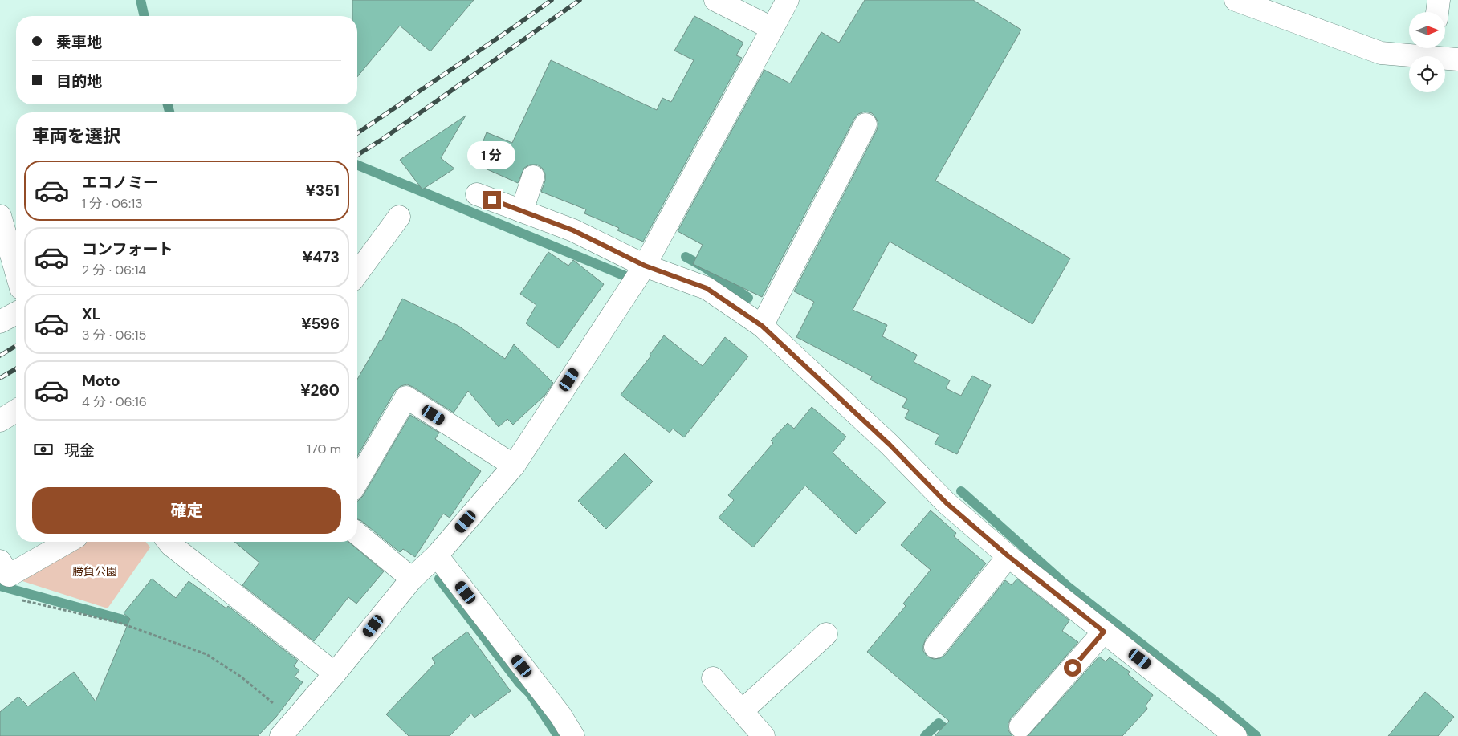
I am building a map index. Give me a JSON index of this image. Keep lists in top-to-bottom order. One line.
{"parks":["勝負公園"],"north":"right","page":{"banner":["乗車地","目的地"],"heading":"車両を選択","bubble":"1 分","list":[{"name":"エコノミー","note":"1 分 · 06:13","value":"¥351"},{"name":"コンフォート","note":"2 分 · 06:14","value":"¥473"},{"name":"XL","note":"3 分 · 06:15","value":"¥596"},{"name":"Moto","note":"4 分 · 06:16","value":"¥260"}],"pay":["現金","170 m"],"buttons":"確定"}}
